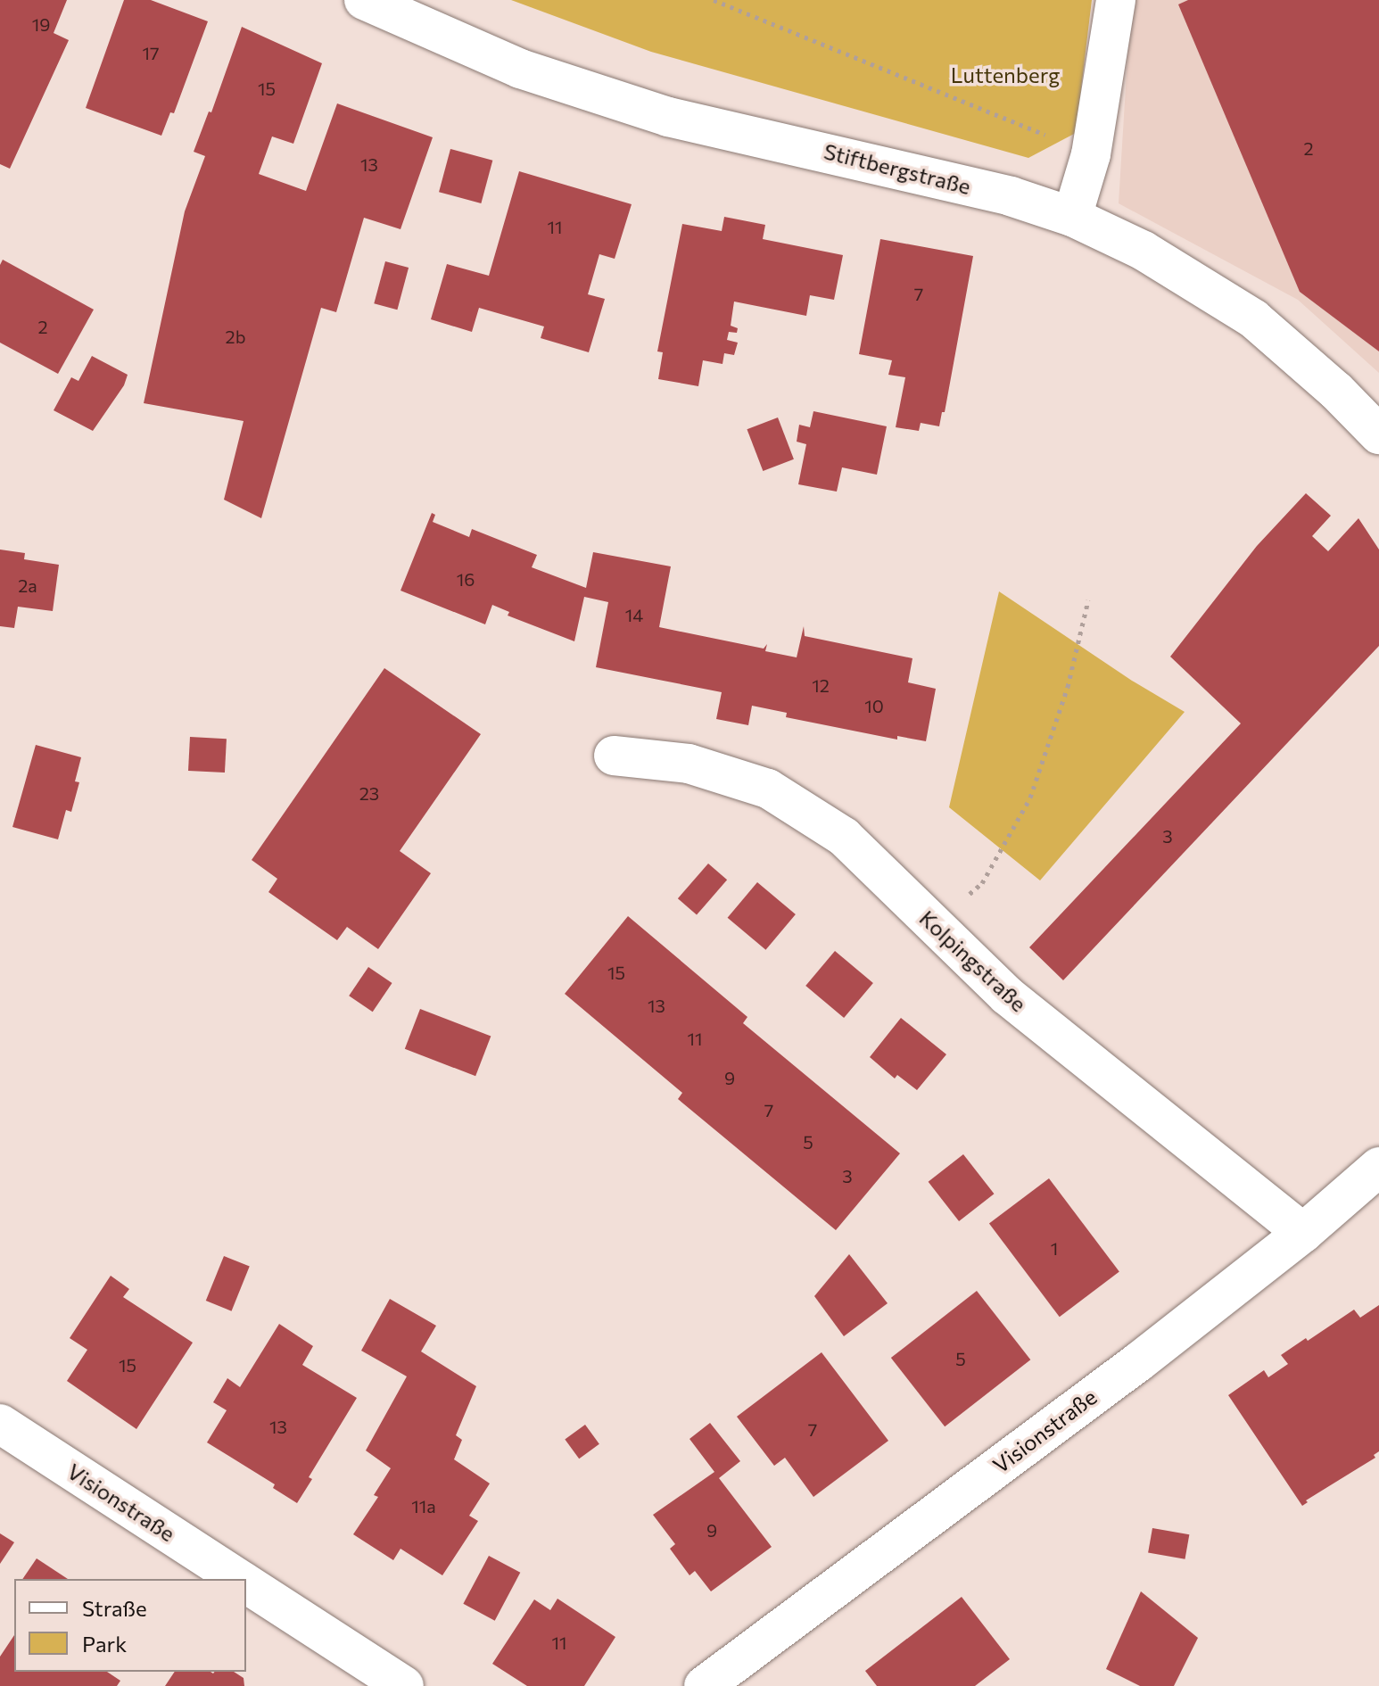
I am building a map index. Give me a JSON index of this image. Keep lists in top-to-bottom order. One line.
{"streets":{"street":["Stiftbergstraße","Kolpingstraße","Visionstraße"]},"crossings":[["Kolpingstraße","Visionstraße"]],"parks":["Luttenberg"],"house_numbers":["19","17","15","2","13","11","7","2","2b","16","2a","14","12","10","23","3","15","13","11","9","7","5","3","1","5","15","13","7","11a","9","11"],"legend":["Straße","Park"]}
